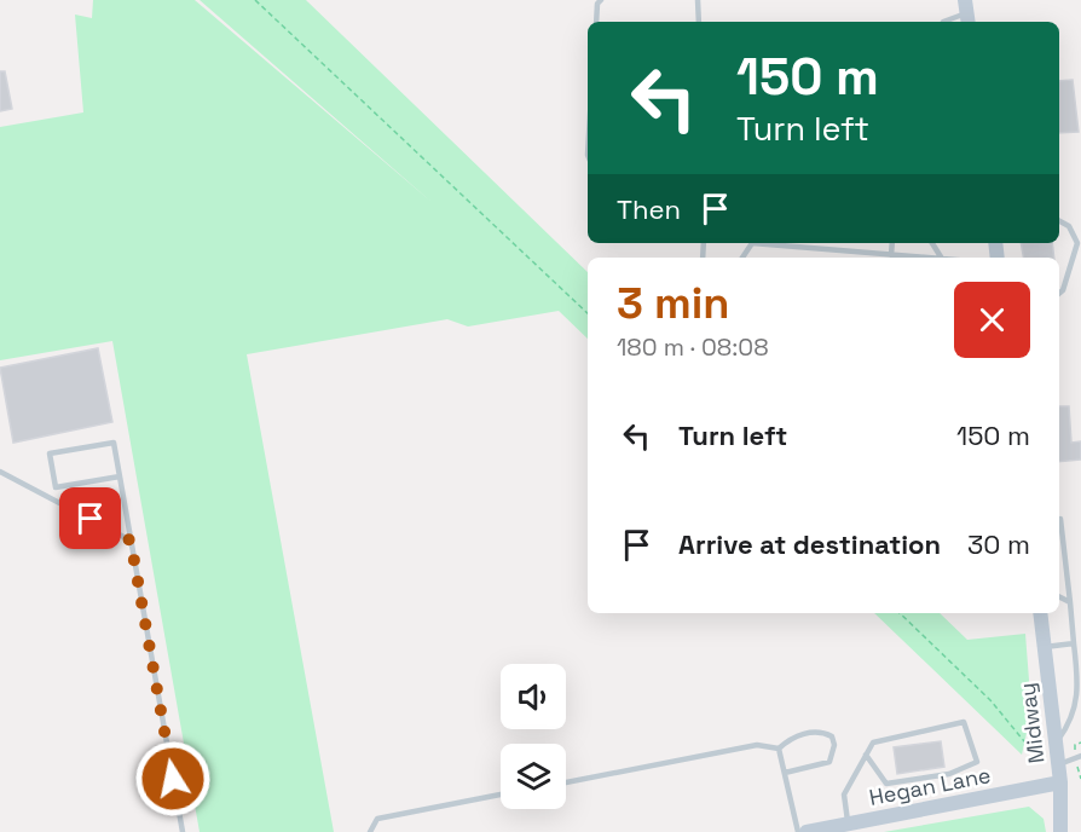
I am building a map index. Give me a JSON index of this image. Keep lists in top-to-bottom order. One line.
{"streets":{"street":["Midway","Hegan Lane"]},"crossings":[["Midway","Hegan Lane"]],"page":{"turn":["150 m","Turn left"],"then":"Then","heading":["3 min","180 m · 08:08"],"list":[{"name":"Turn left","value":"150 m"},{"name":"Arrive at destination","value":"30 m"}]}}
